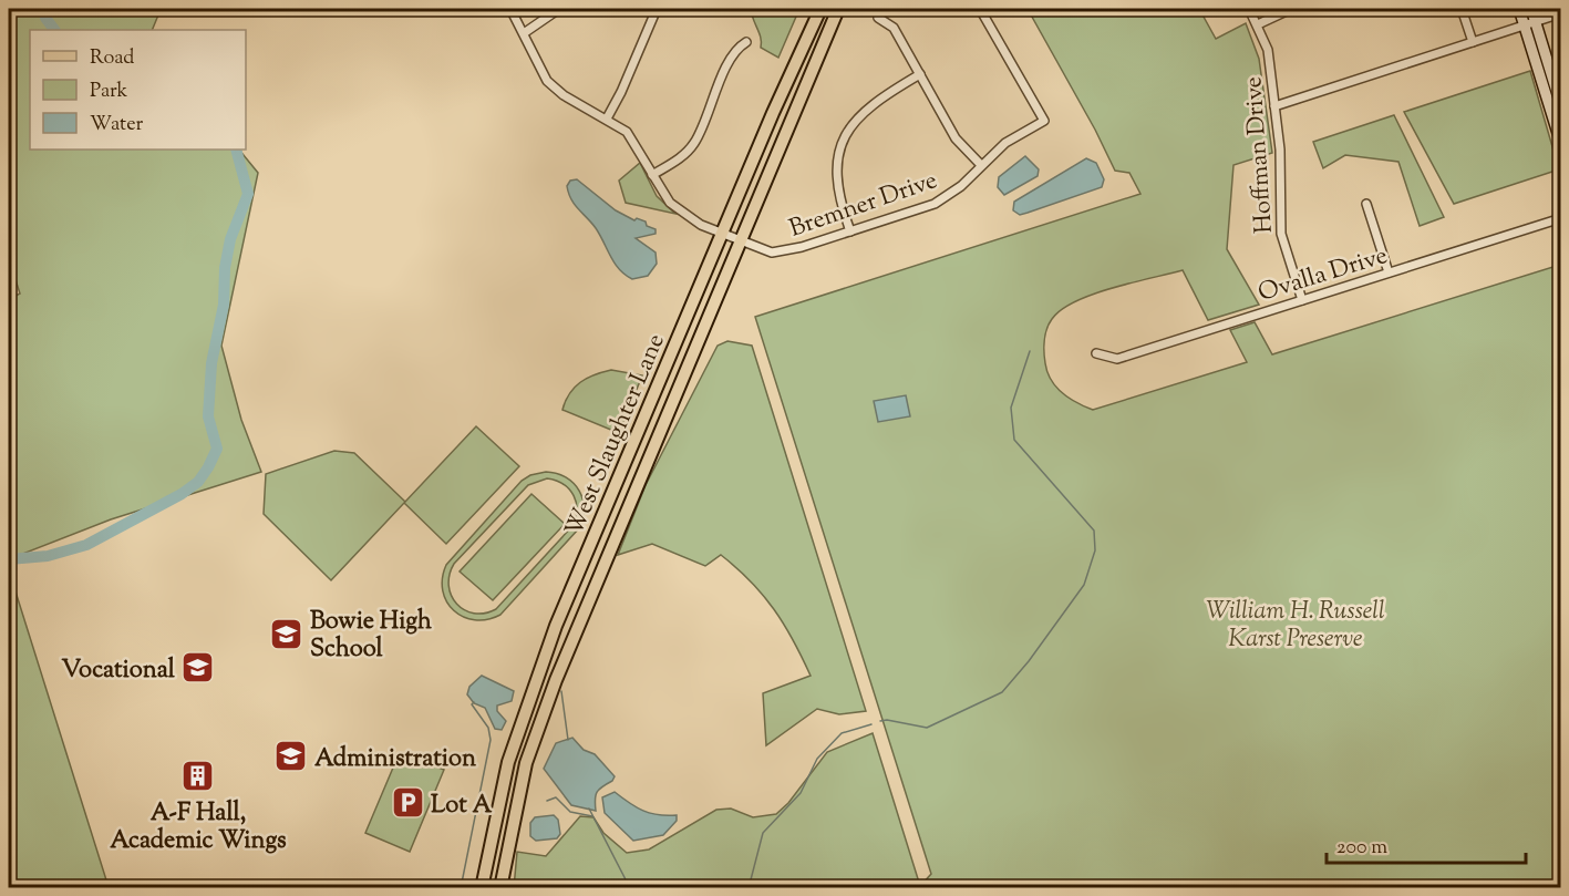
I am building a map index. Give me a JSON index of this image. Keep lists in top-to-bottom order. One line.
{"streets":{"main road":["West Slaughter Lane"],"street":["Hoffman Drive","Bremner Drive","Ovalla Drive"]},"crossings":[["Hoffman Drive","Ovalla Drive"],["Bremner Drive","West Slaughter Lane"]],"parks":["William H. Russell Karst Preserve"],"places":{"school or university":["Bowie High School","Vocational","Administration"],"building":["A-F Hall, Academic Wings"],"parking":["Lot A"]},"legend":["Road","Park","Water"],"scale_bar":"200 m"}
